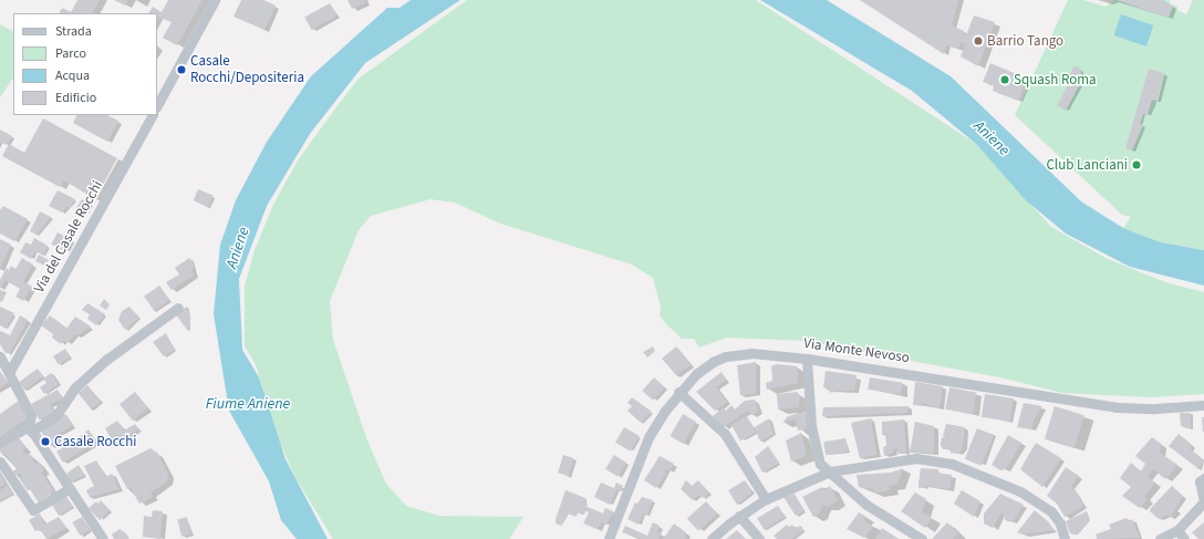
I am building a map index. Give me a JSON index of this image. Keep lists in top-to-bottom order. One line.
{"streets":{"street":["Via del Casale Rocchi","Via Monte Nevoso"]},"water":["Aniene","Fiume Aniene"],"places":["Barrio Tango","Casale Rocchi/Depositeria","Squash Roma","Club Lanciani","Casale Rocchi"],"legend":["Strada","Parco","Acqua","Edificio"]}
